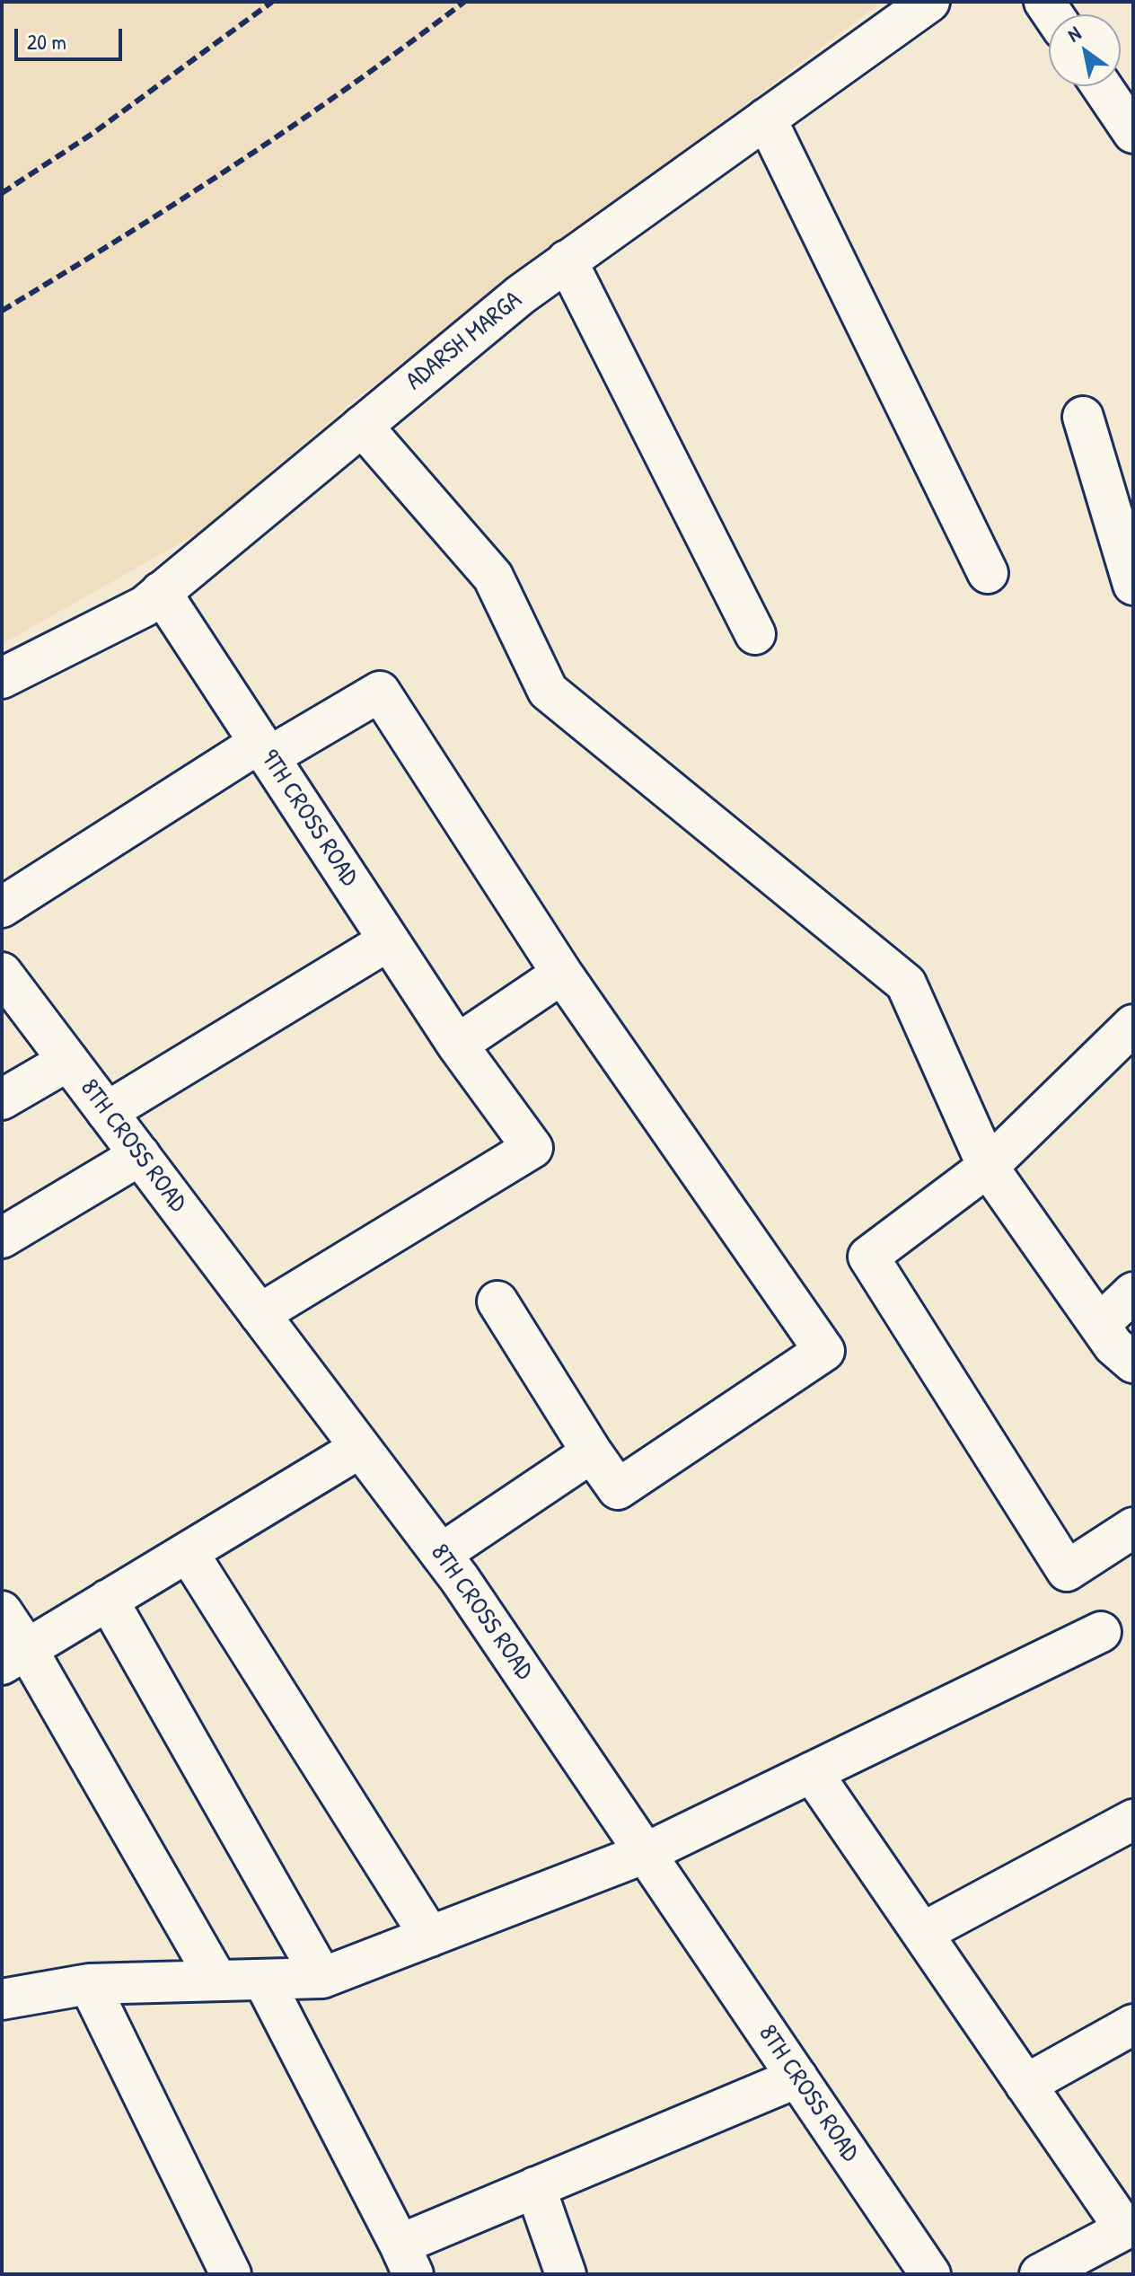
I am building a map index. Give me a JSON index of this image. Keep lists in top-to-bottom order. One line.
{"streets":{"street":["ADARSH MARGA","9TH CROSS ROAD","8TH CROSS ROAD"]},"crossings":[["ADARSH MARGA","9TH CROSS ROAD"],["9TH CROSS ROAD","8TH CROSS ROAD"]],"scale_bar":"20 m","north":"top left"}
